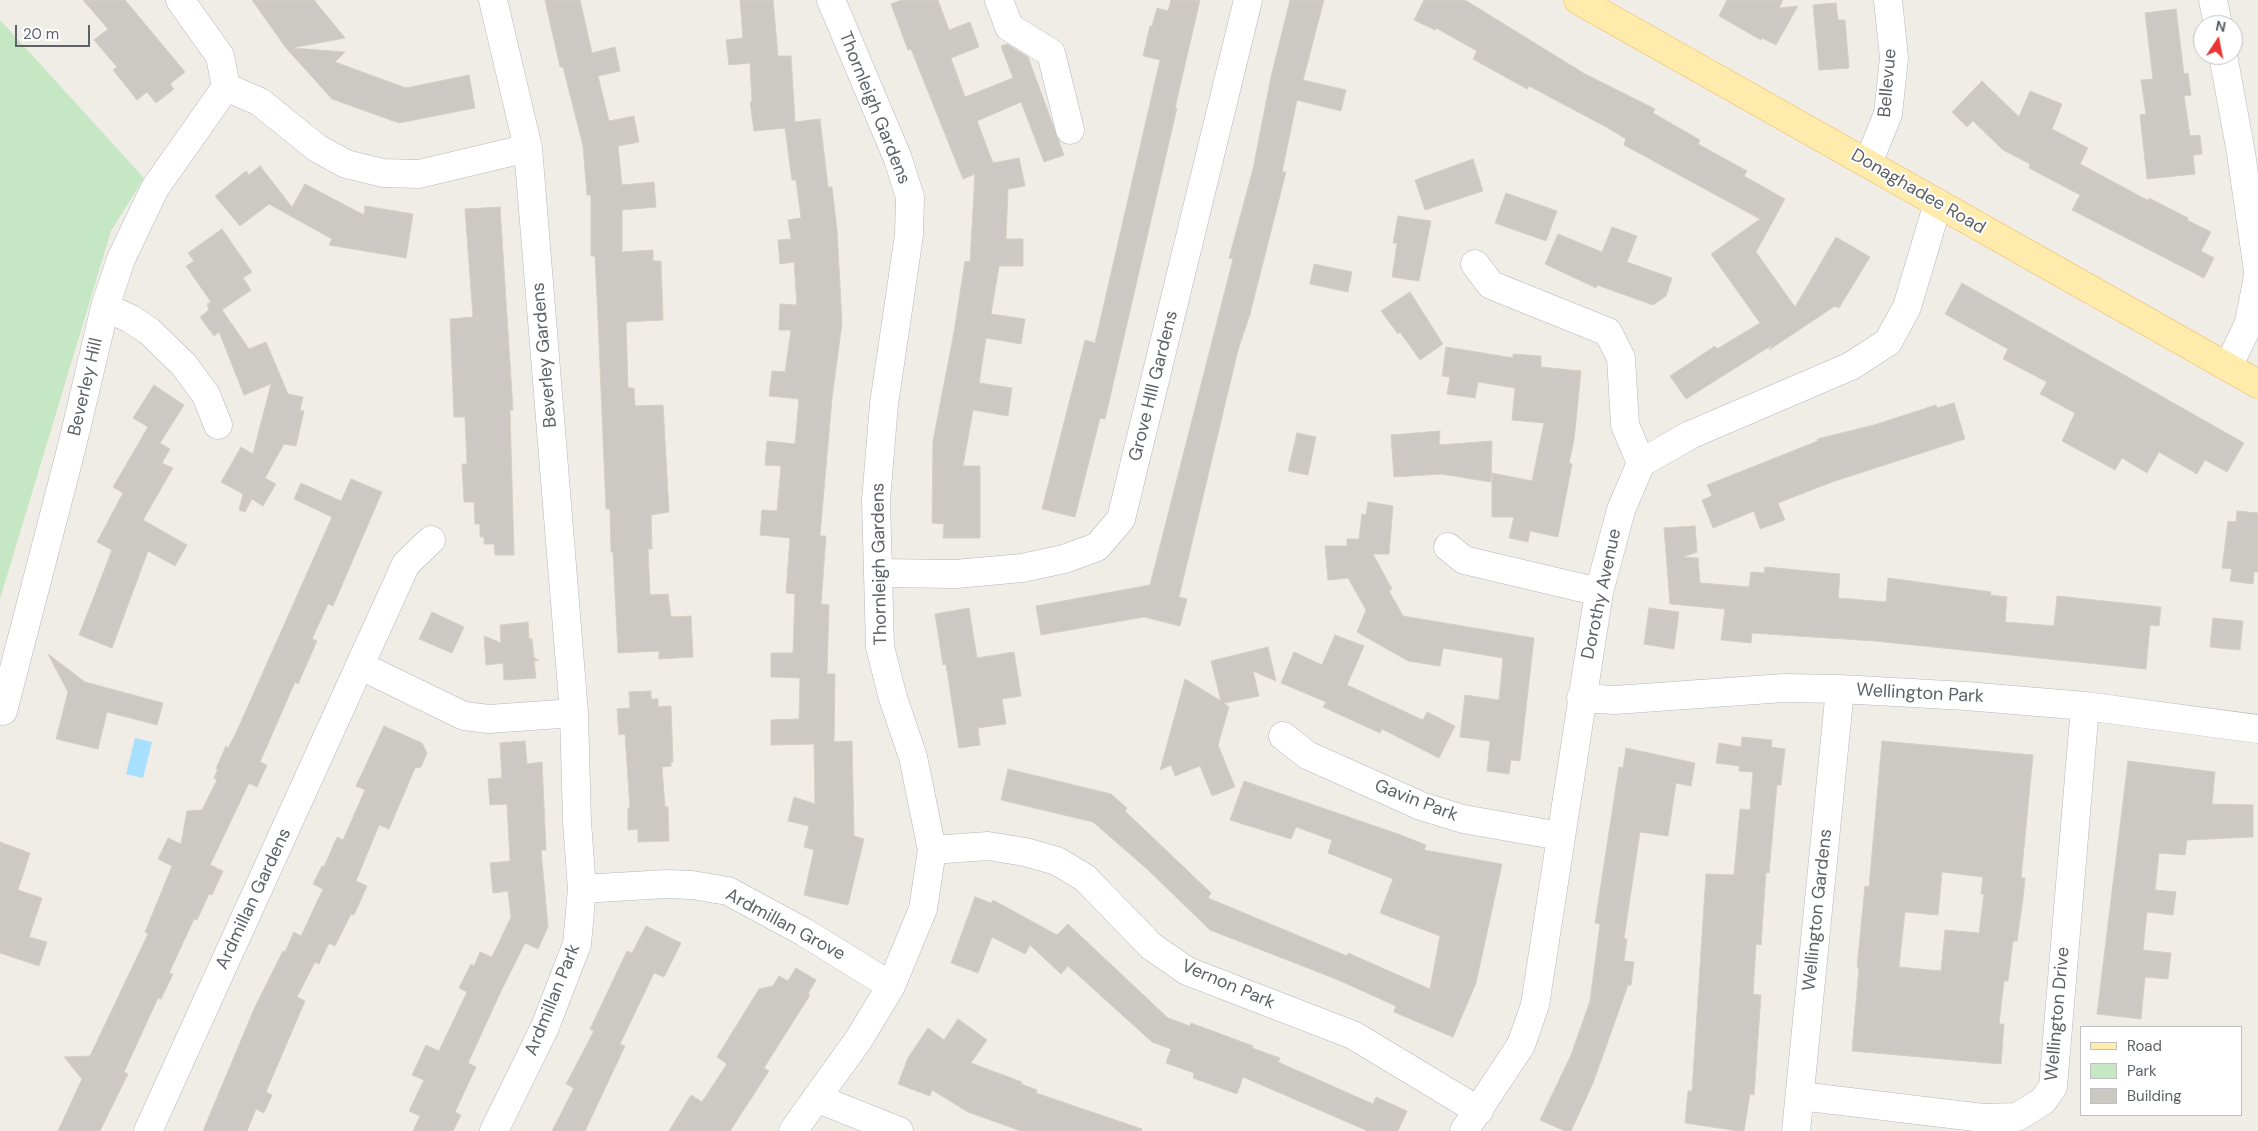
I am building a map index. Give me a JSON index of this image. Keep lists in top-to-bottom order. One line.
{"streets":{"main road":["Donaghadee Road"],"street":["Bellevue","Thornleigh Gardens","Beverley Gardens","Grove HIll Gardens","Beverley Hill","Dorothy Avenue","Wellington Park","Gavin Park","Ardmillan Gardens","Wellington Gardens","Ardmillan Grove","Vernon Park","Ardmillan Park","Wellington Drive"]},"crossings":[["Bellevue","Donaghadee Road"],["Thornleigh Gardens","Grove HIll Gardens"],["Thornleigh Gardens","Ardmillan Grove"],["Thornleigh Gardens","Vernon Park"],["Beverley Gardens","Ardmillan Park"],["Dorothy Avenue","Wellington Park"],["Dorothy Avenue","Gavin Park"],["Dorothy Avenue","Vernon Park"],["Wellington Park","Wellington Gardens"],["Wellington Park","Wellington Drive"],["Wellington Gardens","Wellington Drive"],["Ardmillan Grove","Ardmillan Park"]],"legend":["Road","Park","Building"],"scale_bar":"20 m","north":"top"}
